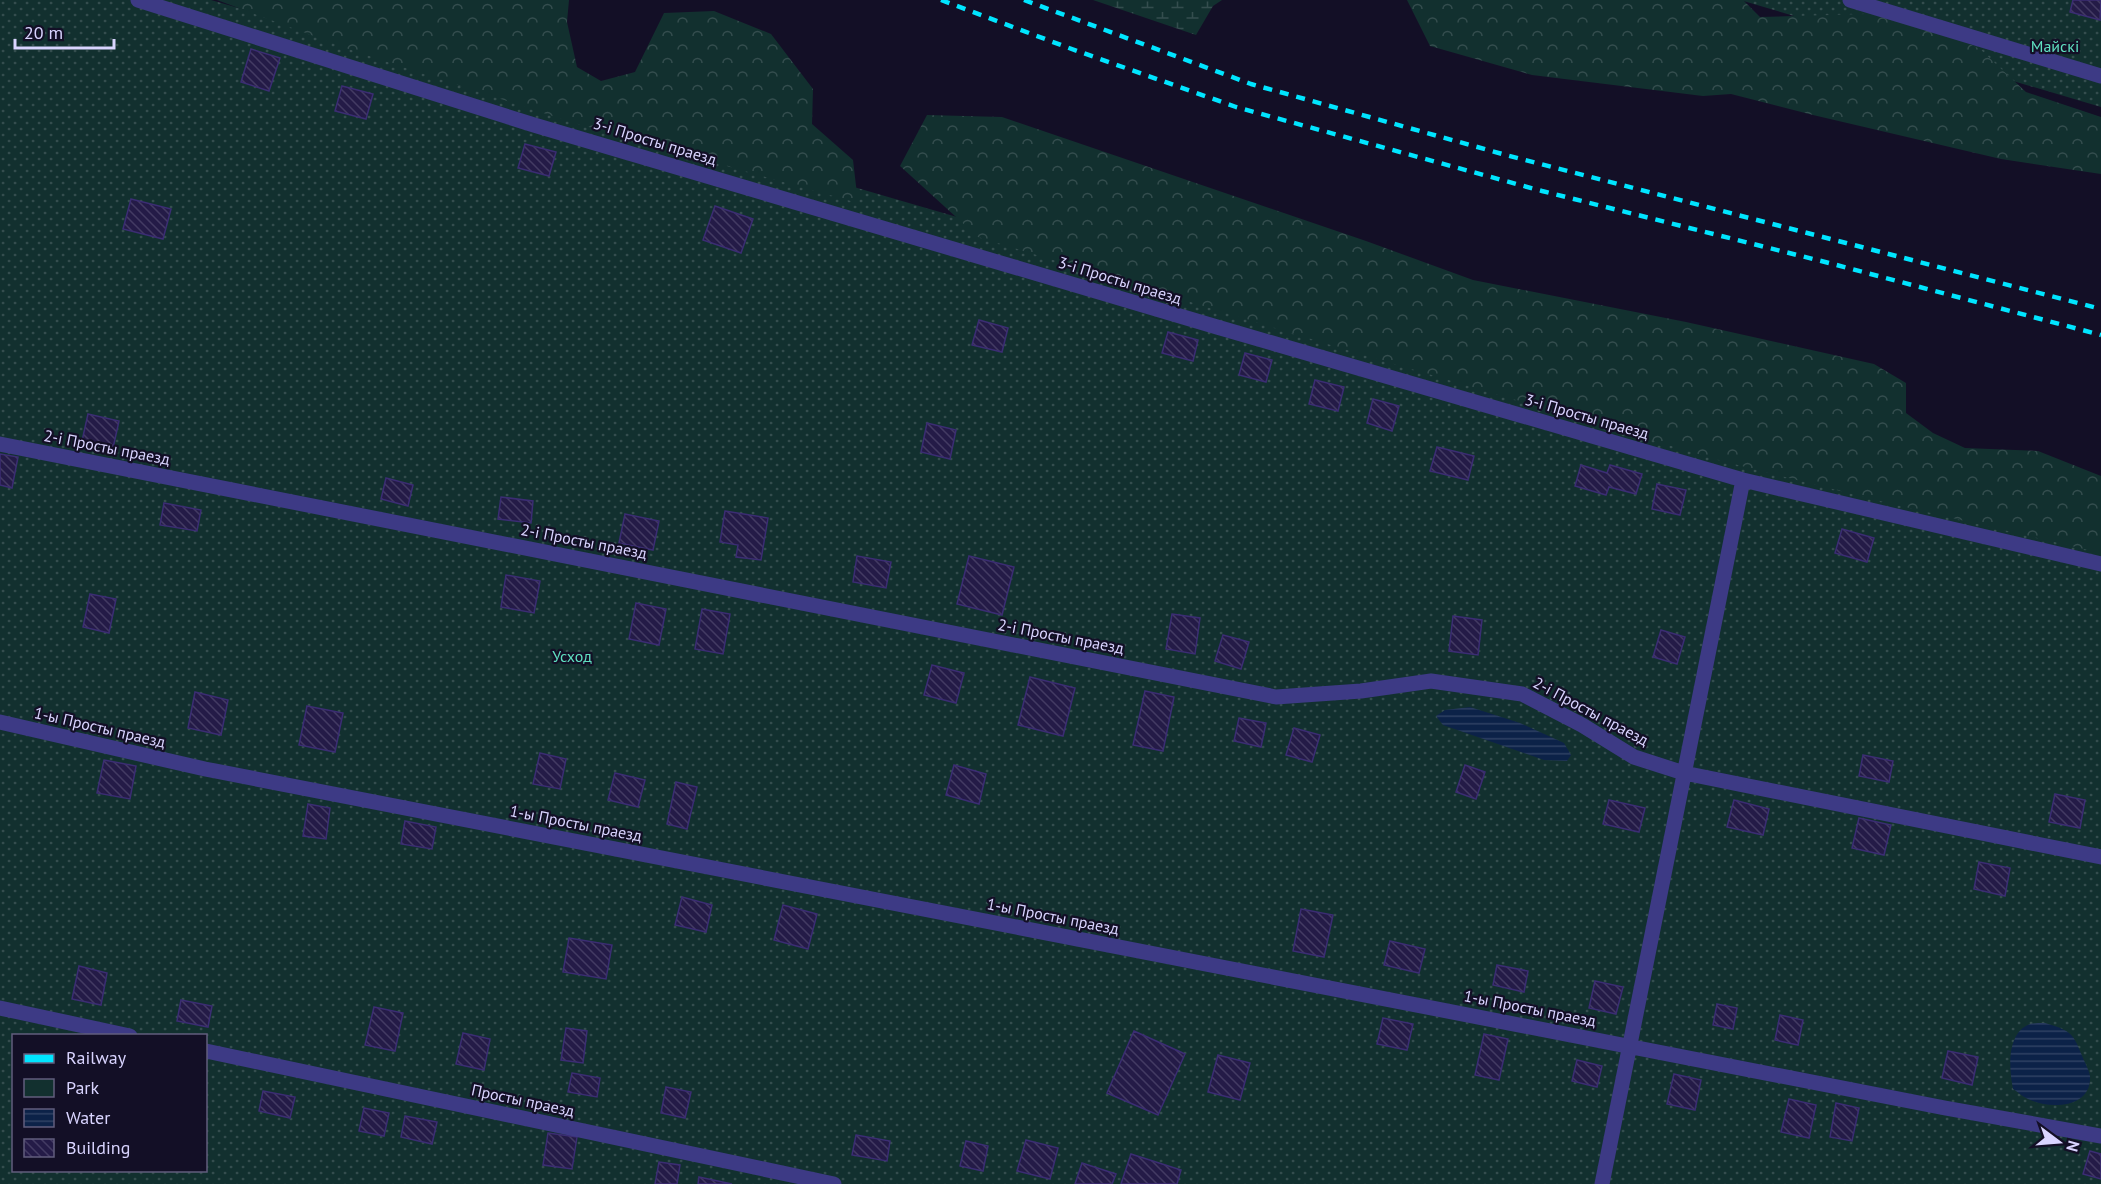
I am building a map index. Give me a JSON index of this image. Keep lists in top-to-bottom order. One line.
{"streets":{"lane":["3-і Просты праезд","2-і Просты праезд","1-ы Просты праезд","Просты праезд"]},"parks":["Майскі","Усход"],"legend":["Railway","Park","Water","Building"],"scale_bar":"20 m","north":"right"}
